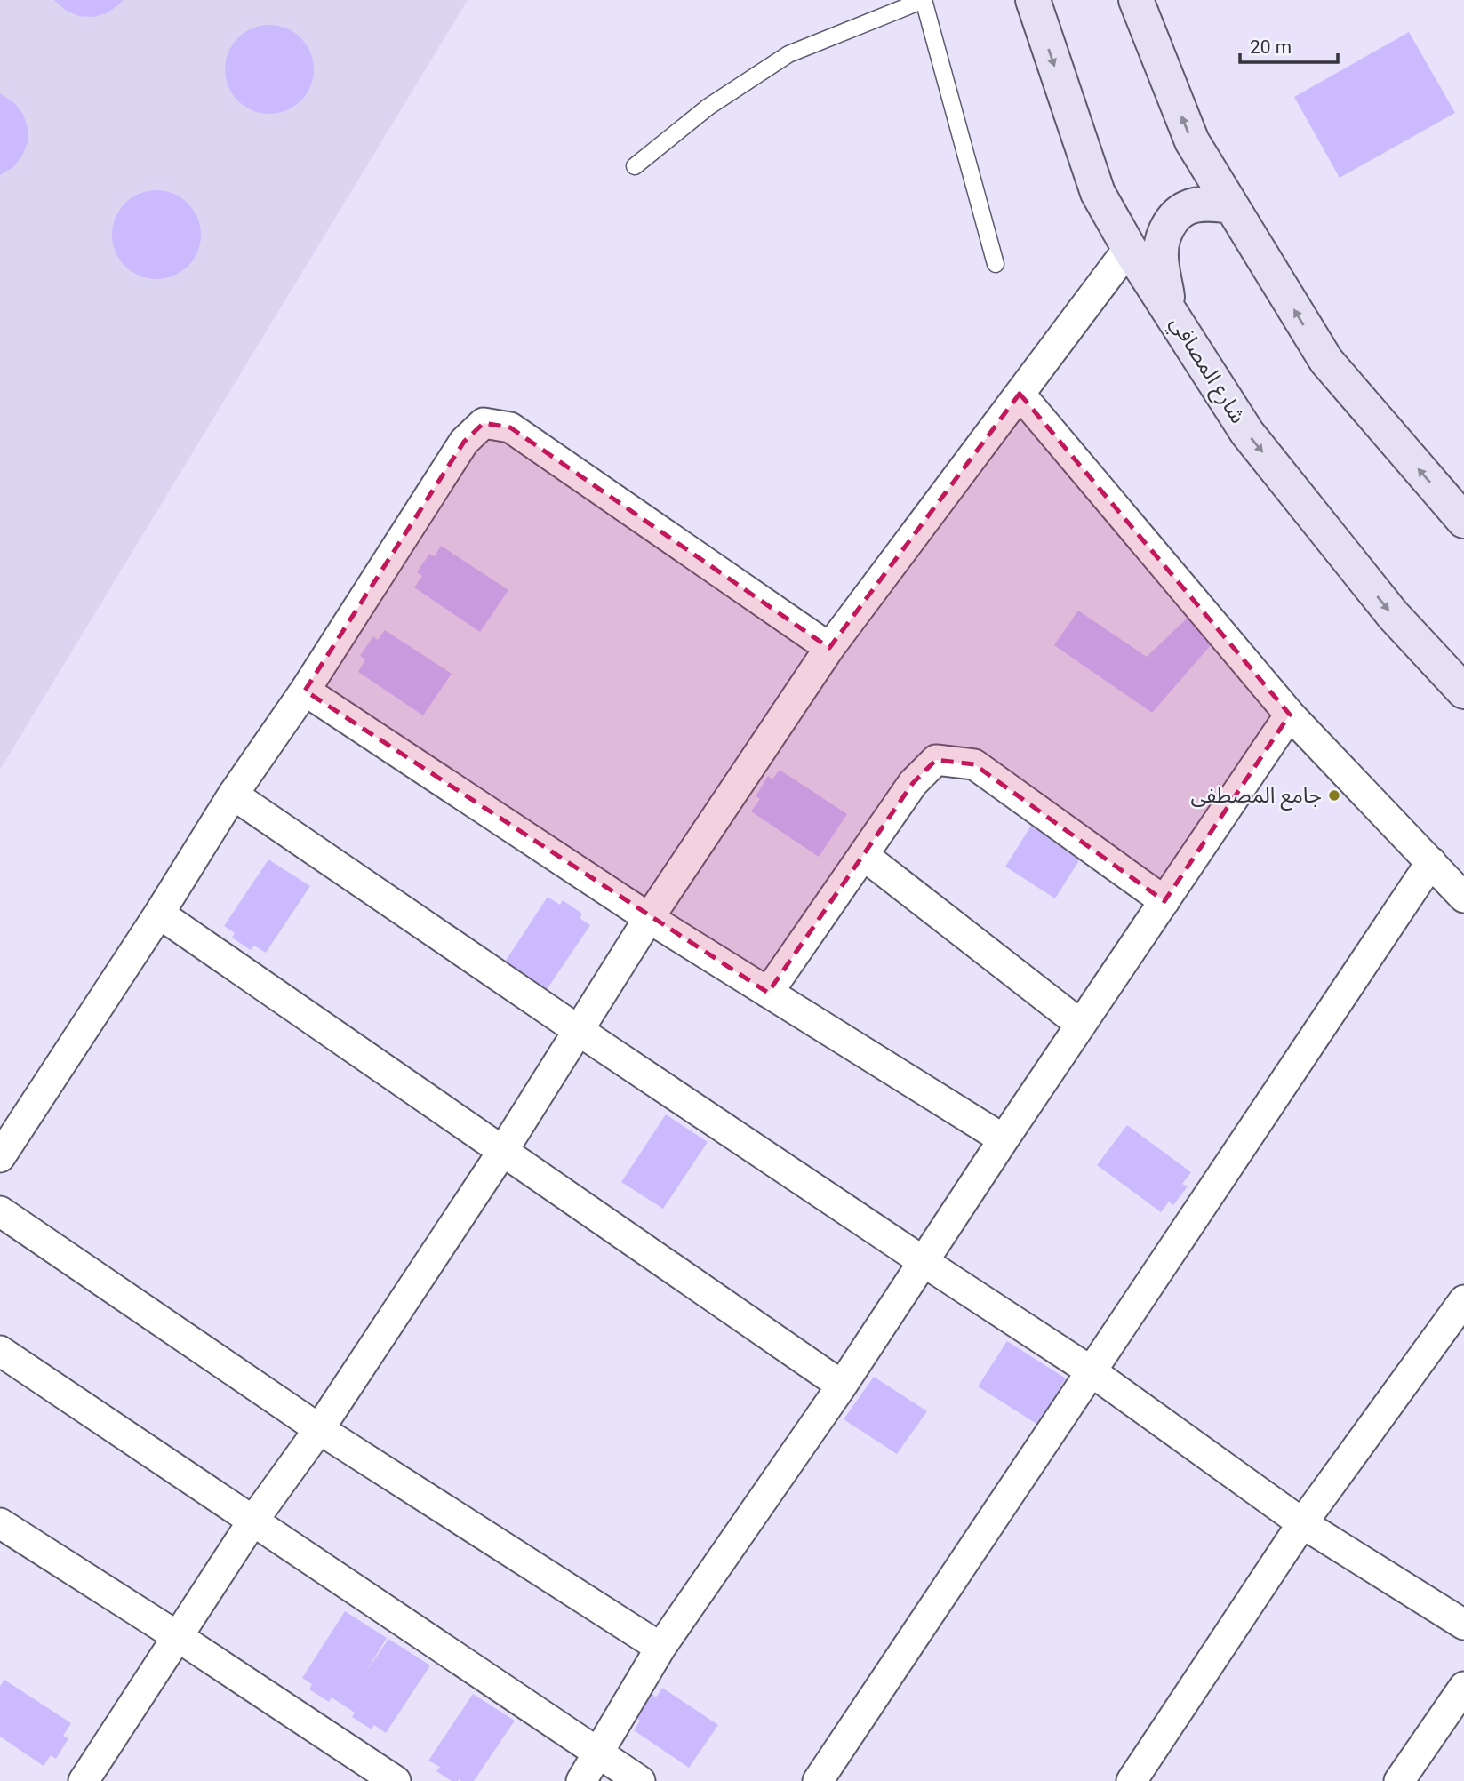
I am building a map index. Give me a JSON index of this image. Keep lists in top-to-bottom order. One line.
{"streets":{"main road":["شارع المصافي"]},"places":["جامع المصطفى"],"scale_bar":"20 m"}
